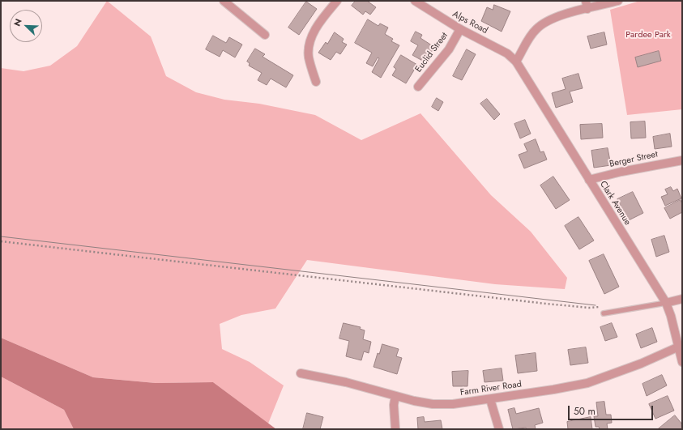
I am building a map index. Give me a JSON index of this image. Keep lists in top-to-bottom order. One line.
{"streets":{"street":["Alps Road","Euclid Street","Berger Street","Clark Avenue","Farm River Road"]},"crossings":[["Alps Road","Euclid Street"],["Alps Road","Clark Avenue"],["Berger Street","Clark Avenue"],["Clark Avenue","Farm River Road"]],"parks":["Pardee Park"],"scale_bar":"50 m","north":"top left"}
